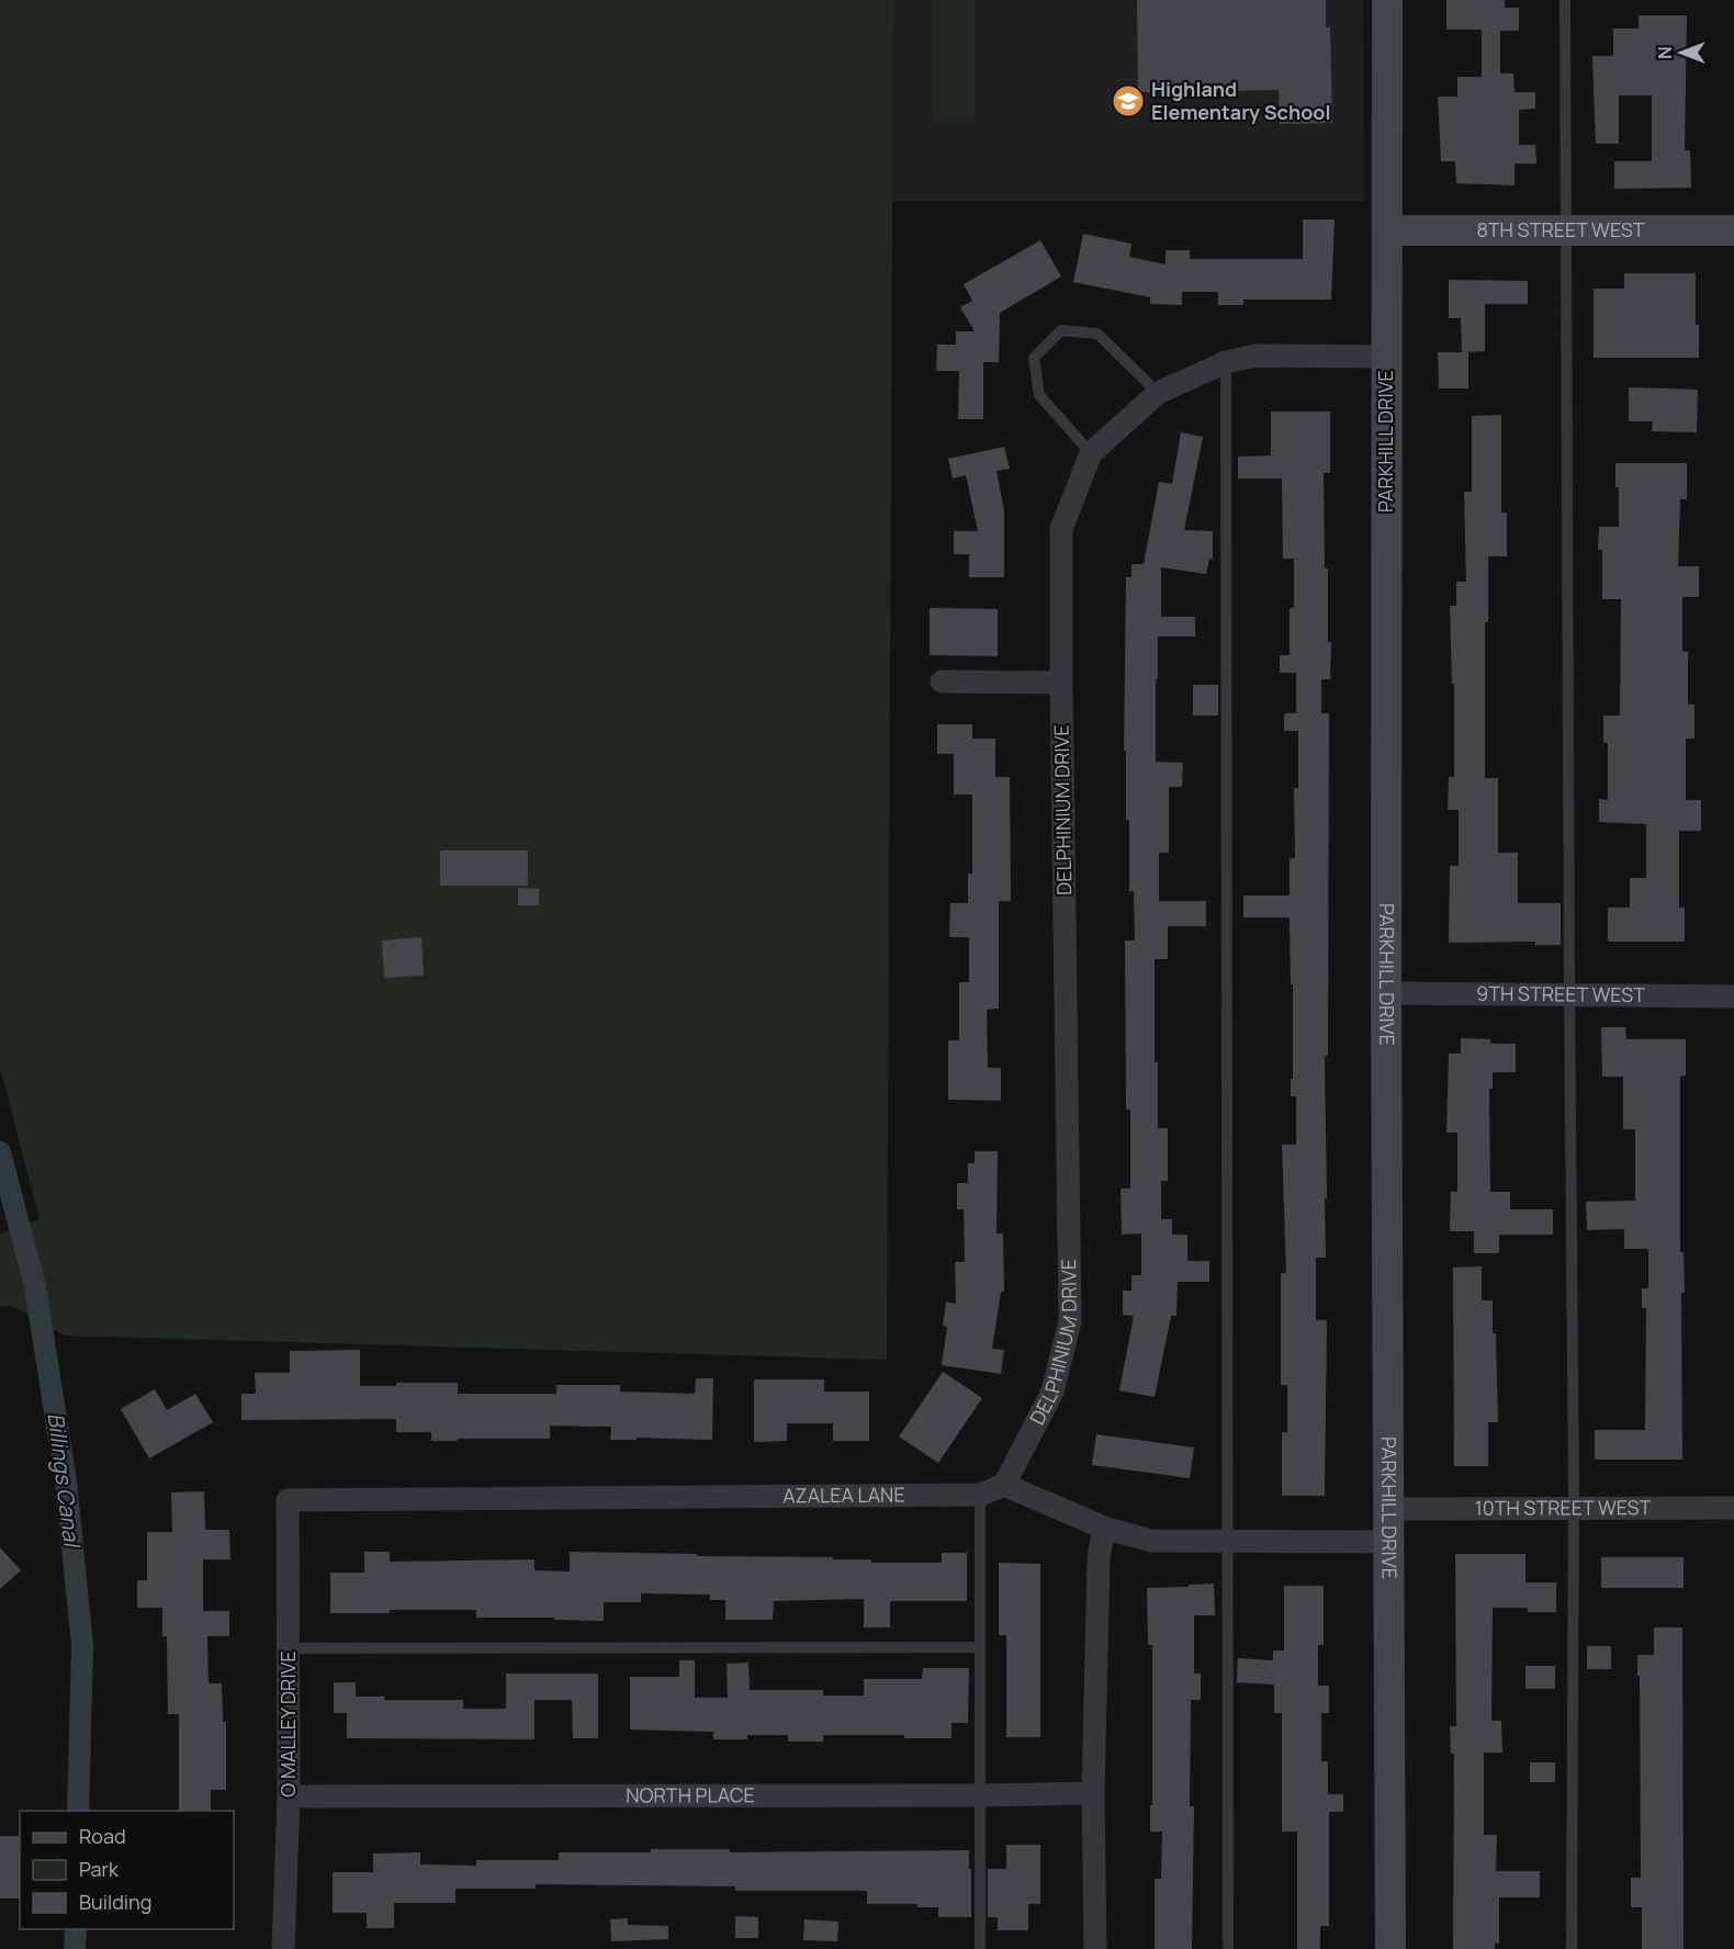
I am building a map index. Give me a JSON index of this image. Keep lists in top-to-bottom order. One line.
{"streets":{"street":["8TH STREET WEST","PARKHILL DRIVE","DELPHINIUM DRIVE","9TH STREET WEST","AZALEA LANE","10TH STREET WEST","O MALLEY DRIVE","NORTH PLACE"]},"crossings":[["8TH STREET WEST","PARKHILL DRIVE"],["PARKHILL DRIVE","DELPHINIUM DRIVE"],["PARKHILL DRIVE","9TH STREET WEST"],["PARKHILL DRIVE","10TH STREET WEST"],["DELPHINIUM DRIVE","AZALEA LANE"],["AZALEA LANE","O MALLEY DRIVE"],["O MALLEY DRIVE","NORTH PLACE"]],"water":["Billings Canal"],"places":{"school or university":["Highland Elementary School"]},"legend":["Road","Park","Building"],"north":"left"}
